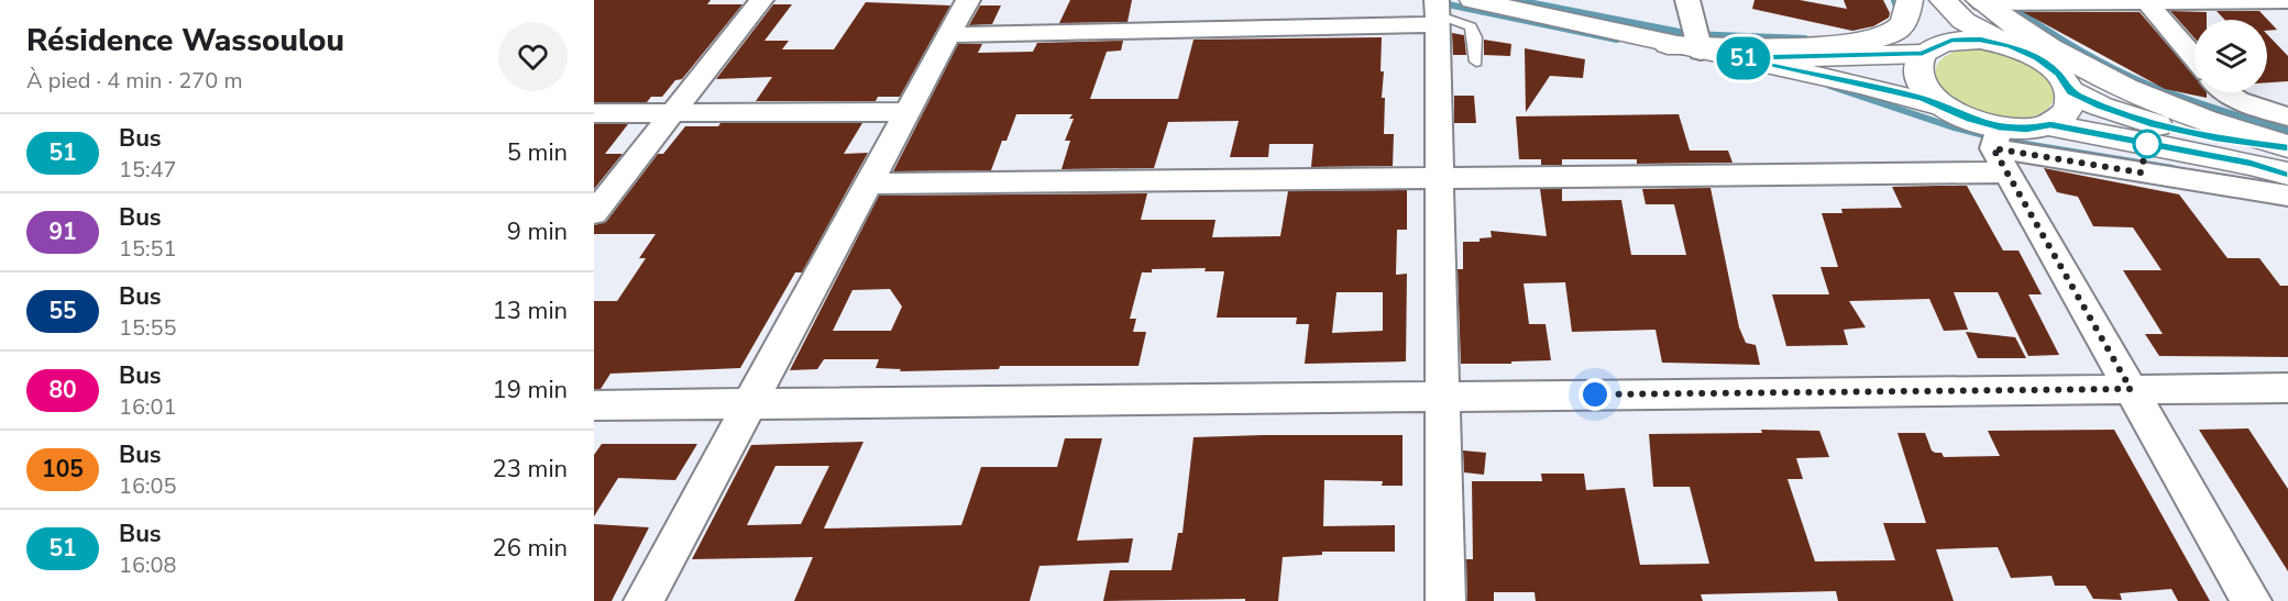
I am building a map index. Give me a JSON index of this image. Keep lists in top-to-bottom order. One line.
{"lines":["bus line 51"],"page":{"heading":["Résidence Wassoulou","À pied · 4 min · 270 m"],"on_map":"51","list":[{"mark":"51","name":"Bus","note":"15:47","value":"5 min"},{"mark":"91","name":"Bus","note":"15:51","value":"9 min"},{"mark":"55","name":"Bus","note":"15:55","value":"13 min"},{"mark":"80","name":"Bus","note":"16:01","value":"19 min"},{"mark":"105","name":"Bus","note":"16:05","value":"23 min"},{"mark":"51","name":"Bus","note":"16:08","value":"26 min"}]}}
